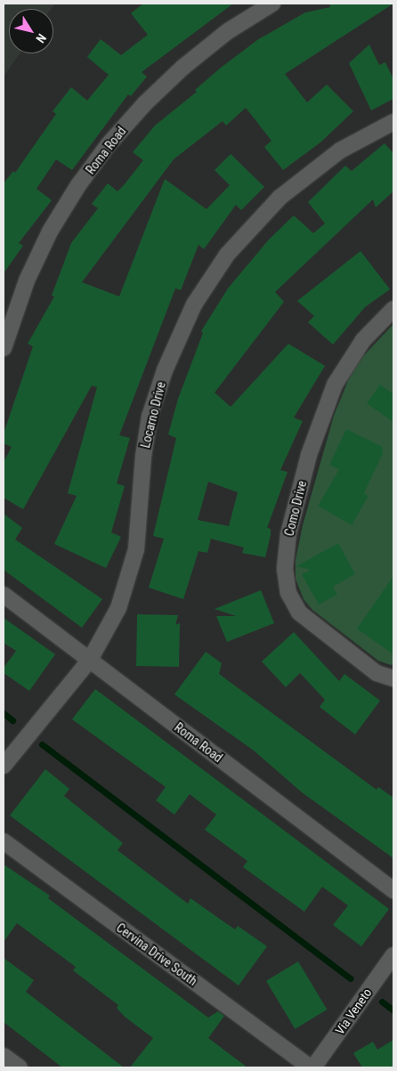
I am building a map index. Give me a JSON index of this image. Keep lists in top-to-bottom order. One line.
{"streets":{"street":["Roma Road","Locarno Drive","Como Drive","Cervina Drive South","Via Veneto"]},"crossings":[["Roma Road","Locarno Drive"]],"north":"bottom right"}
